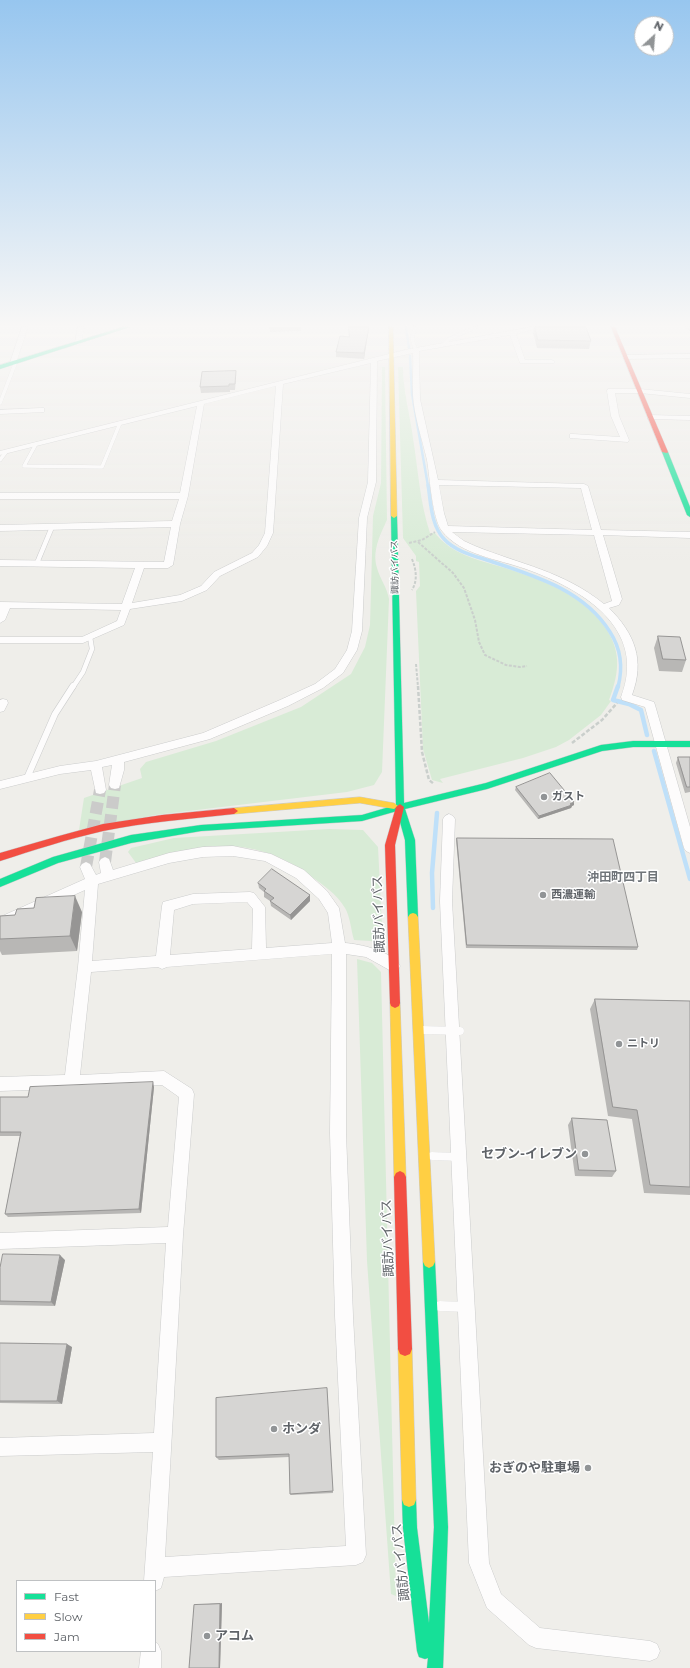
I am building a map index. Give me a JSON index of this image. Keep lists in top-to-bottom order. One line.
{"streets":{"main road":["諏訪バイパス"]},"districts":["沖田町四丁目"],"places":["ガスト","西濃運輸","ニトリ","セブン-イレブン","ホンダ","おぎのや駐車場","アコム"],"legend":["Fast","Slow","Jam"],"north":"top right"}
